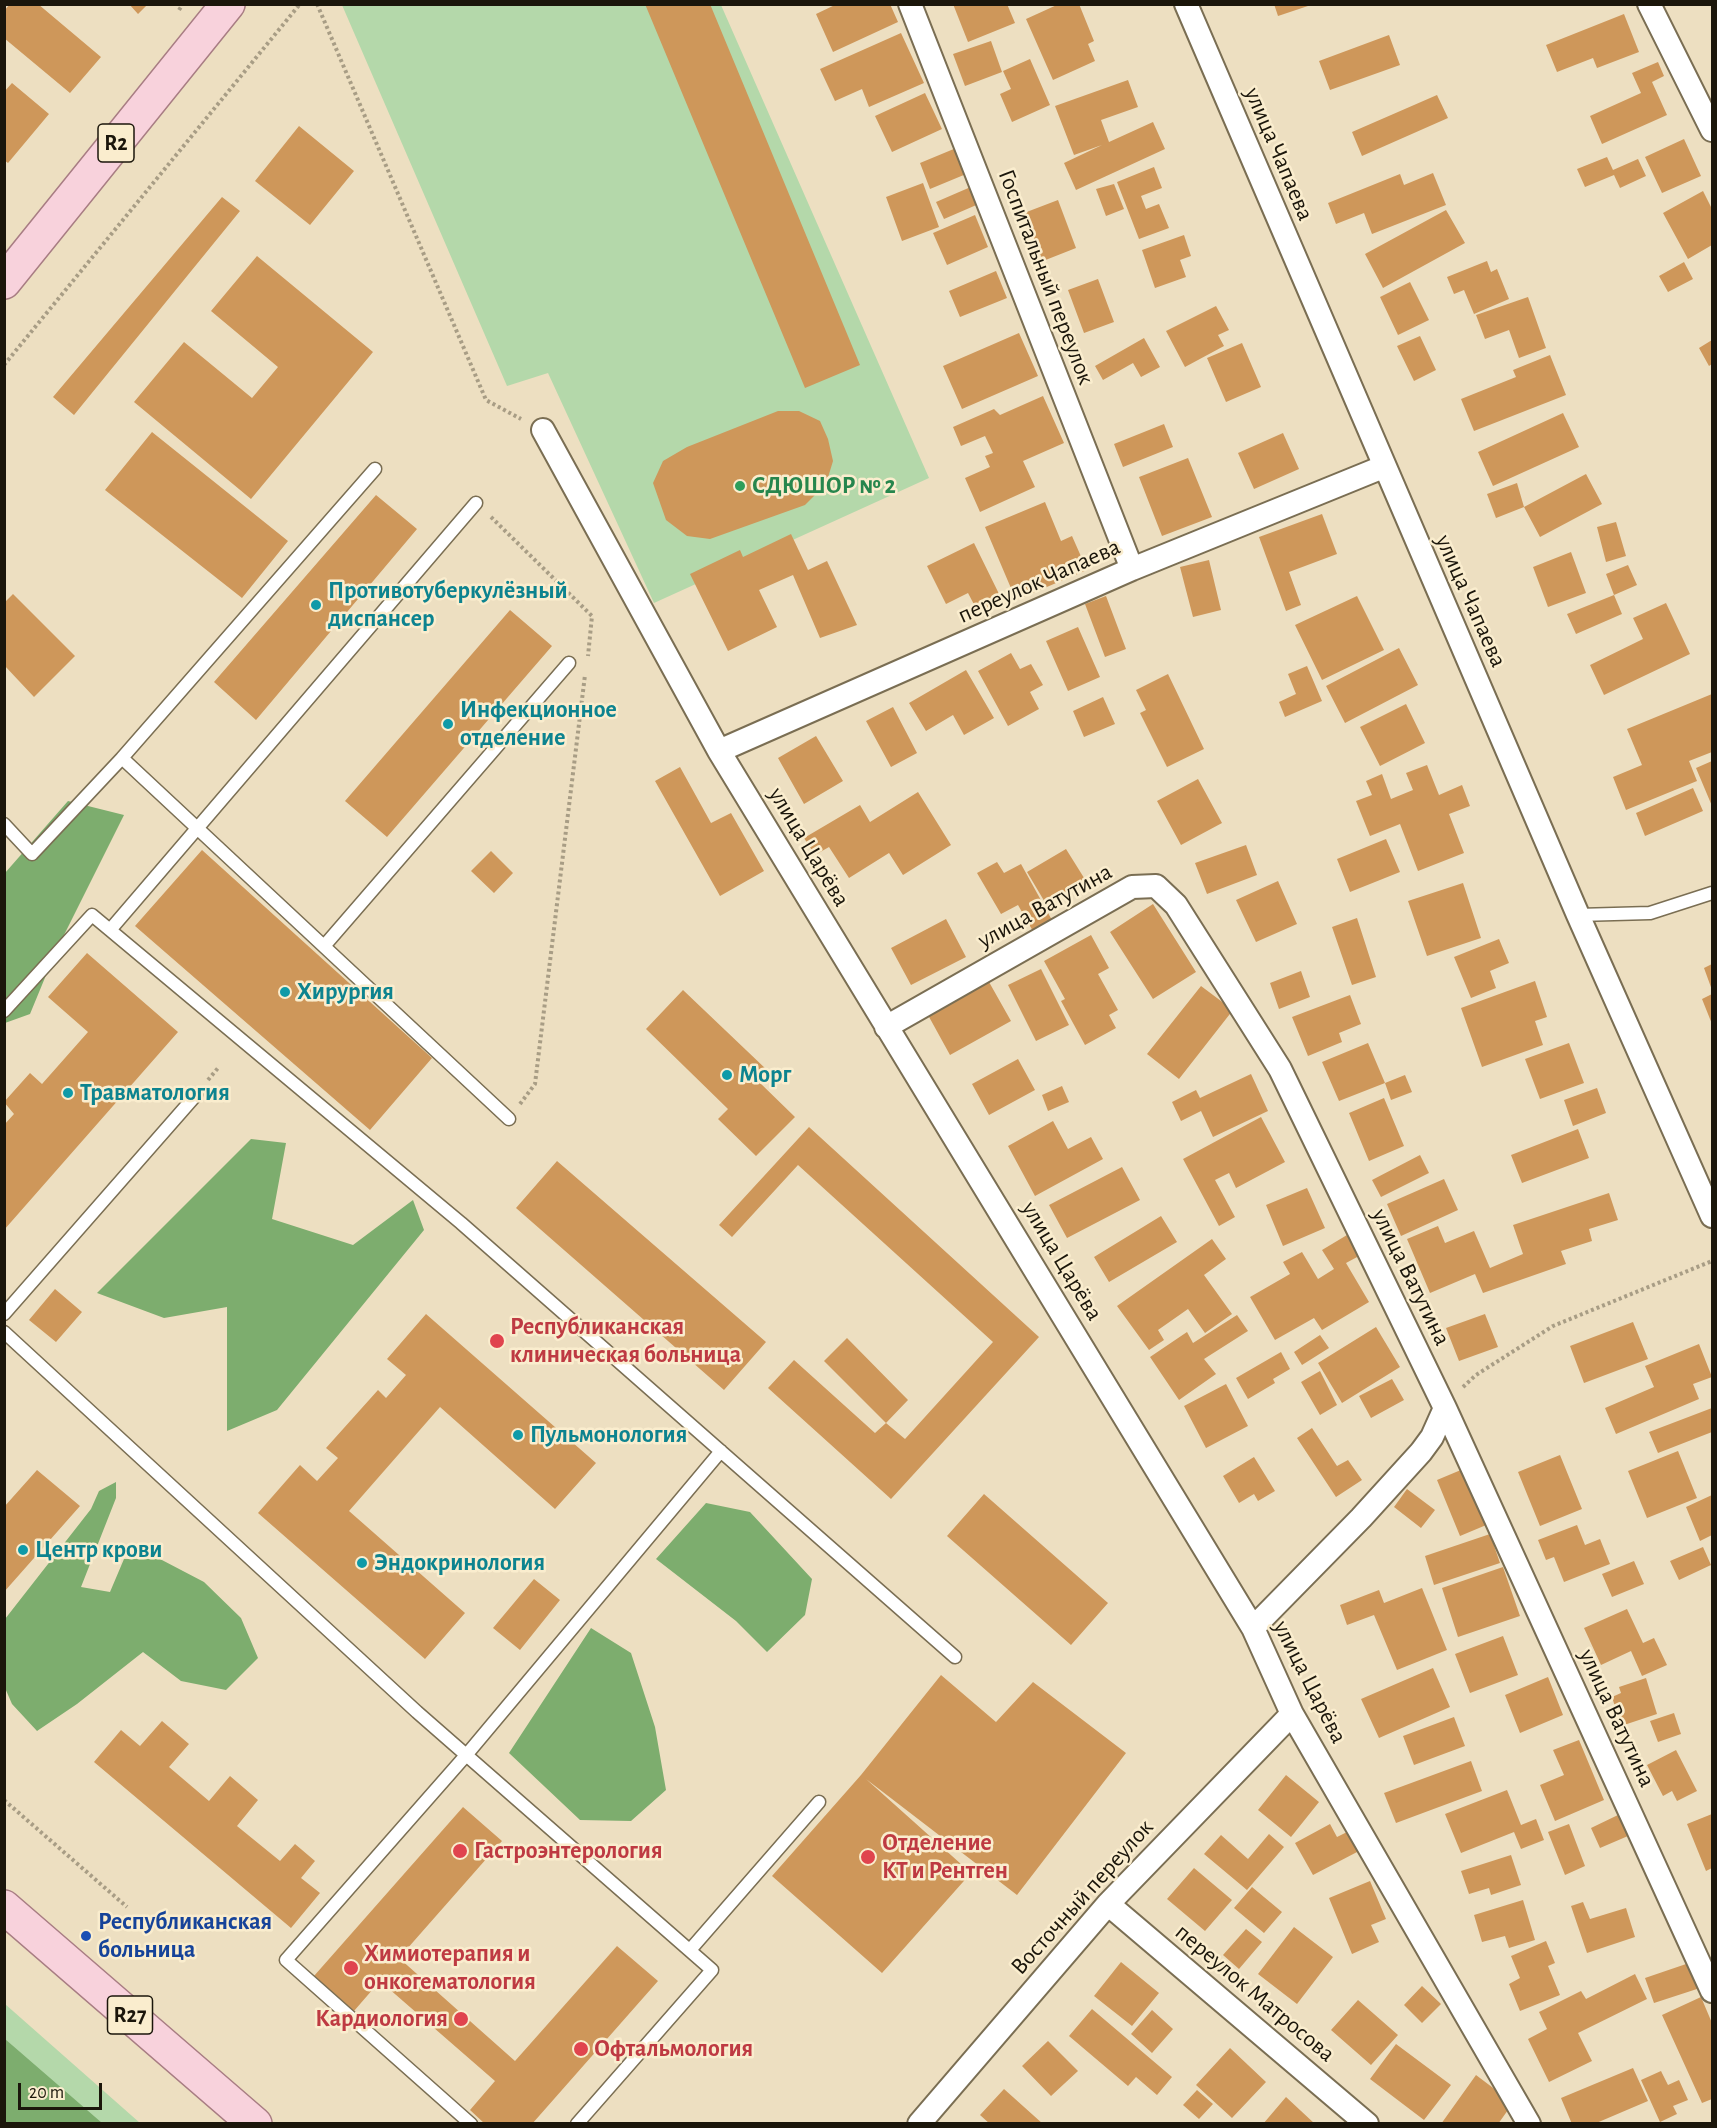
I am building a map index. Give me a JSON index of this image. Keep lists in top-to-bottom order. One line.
{"streets":{"main road":["R2","R27"],"street":["улица Чапаева","Госпитальный переулок","переулок Чапаева","улица Царёва","улица Ватутина","Восточный переулок","переулок Матросова"]},"crossings":[["улица Чапаева","переулок Чапаева"],["Госпитальный переулок","переулок Чапаева"],["переулок Чапаева","улица Царёва"],["улица Царёва","улица Ватутина"],["улица Царёва","Восточный переулок"],["Восточный переулок","переулок Матросова"]],"places":["СДЮШОР № 2","Противотуберкулёзный диспансер","Инфекционное отделение","Хирургия","Морг","Травматология","Республиканская клиническая больница","Пульмонология","Центр крови","Эндокринология","Гастроэнтерология","Отделение КТ и Рентген","Республиканская больница","Химиотерапия и онкогематология","Кардиология","Офтальмология"],"scale_bar":"20 m"}
